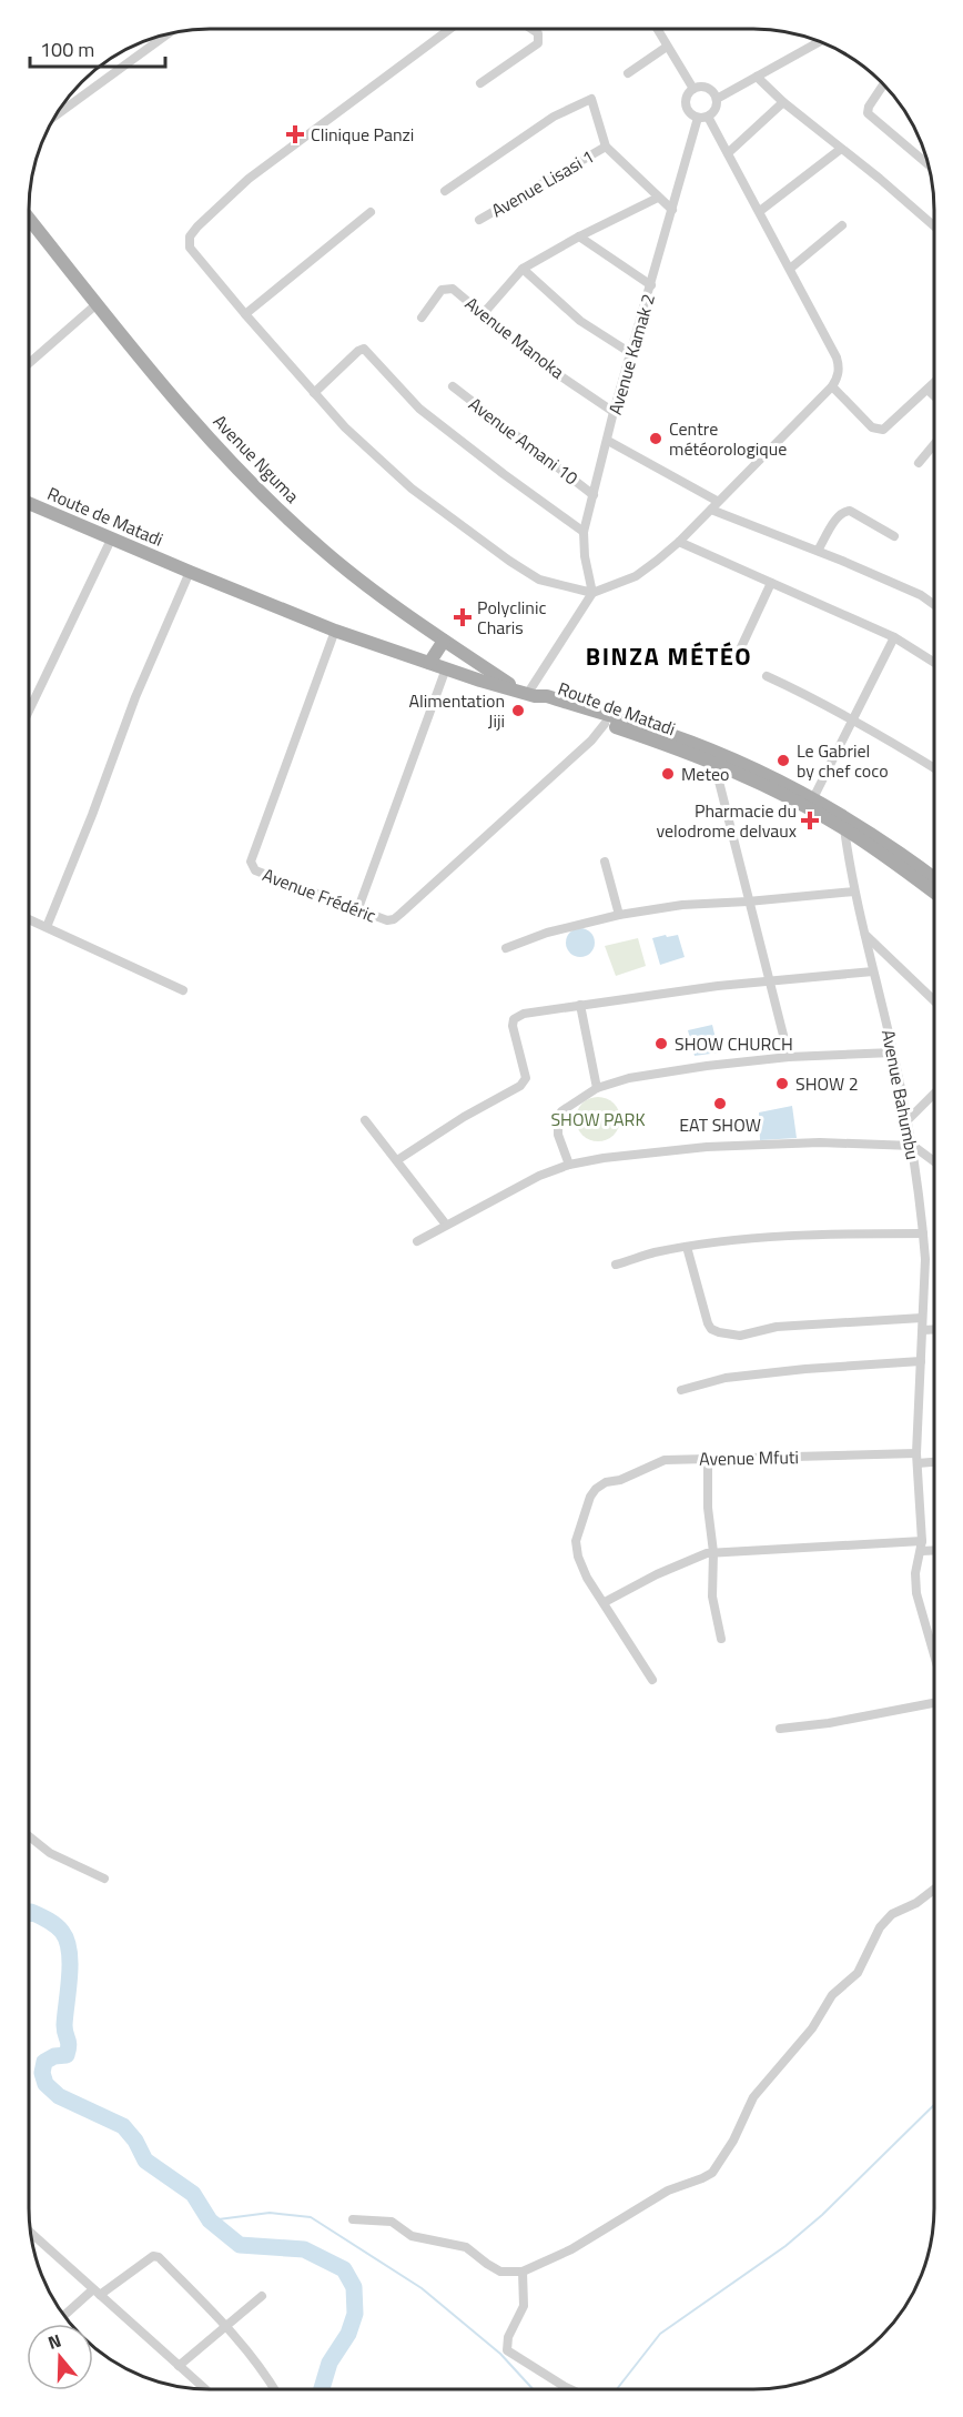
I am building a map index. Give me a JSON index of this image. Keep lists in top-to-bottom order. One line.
{"streets":{"main road":["Avenue Nguma","Route de Matadi"],"street":["Avenue Lisasi 1","Avenue Manoka","Avenue Kamak 2","Avenue Amani 10","Avenue Frédéric","Avenue Bahumbu","Avenue Mfuti"]},"crossings":[["Avenue Manoka","Avenue Kamak 2"],["Avenue Kamak 2","Avenue Amani 10"],["Avenue Nguma","Route de Matadi"],["Route de Matadi","Avenue Frédéric"],["Route de Matadi","Avenue Bahumbu"],["Avenue Bahumbu","Avenue Mfuti"]],"districts":["BINZA MÉTÉO"],"parks":["SHOW PARK"],"places":{"health":["Clinique Panzi","Polyclinic Charis","Pharmacie du velodrome delvaux"],"other":["Centre météorologique","Alimentation Jiji","Le Gabriel by chef coco","Meteo","SHOW CHURCH","SHOW 2","EAT SHOW"]},"scale_bar":"100 m","north":"top"}
